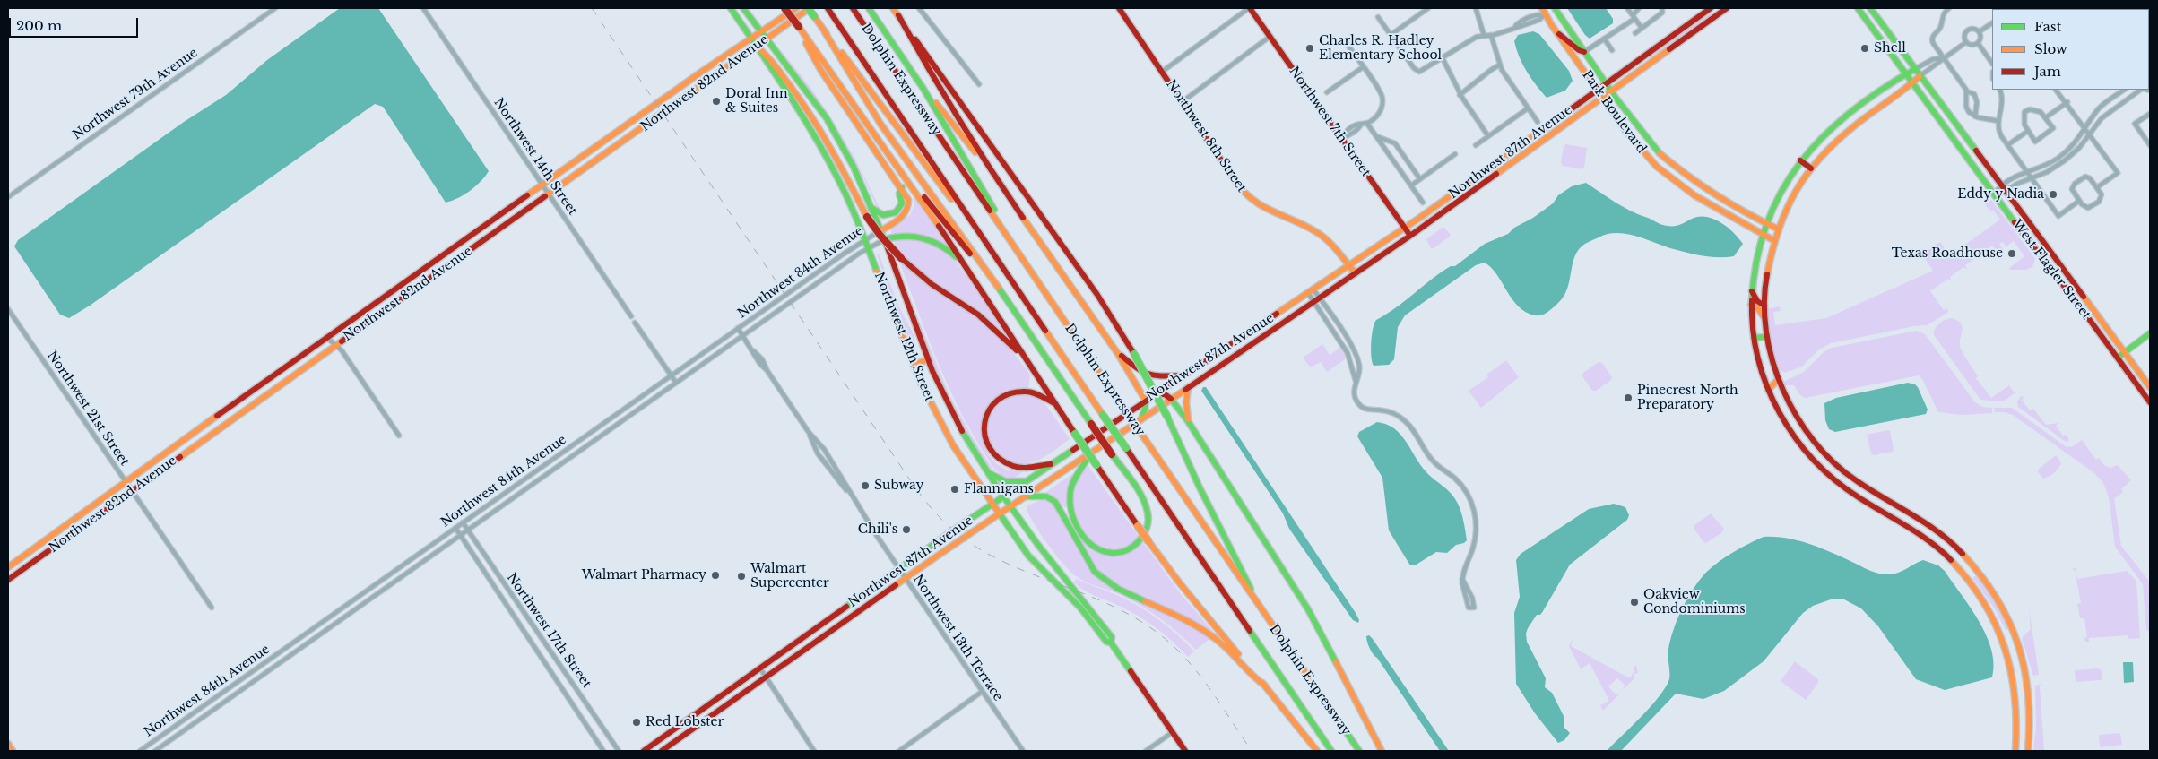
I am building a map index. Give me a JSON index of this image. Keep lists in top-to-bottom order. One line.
{"streets":{"main road":["Dolphin Expressway","Northwest 82nd Avenue","Park Boulevard","Northwest 7th Street","Northwest 8th Street","Northwest 87th Avenue","West Flagler Street","Northwest 12th Street"],"street":["Northwest 79th Avenue","Northwest 14th Street","Northwest 84th Avenue","Northwest 21st Street","Northwest 17th Street","Northwest 13th Terrace"]},"crossings":[["Northwest 82nd Avenue","Northwest 14th Street"],["Northwest 82nd Avenue","Northwest 12th Street"],["Northwest 82nd Avenue","Northwest 21st Street"],["Park Boulevard","Northwest 87th Avenue"],["Northwest 7th Street","Northwest 87th Avenue"],["Northwest 8th Street","Northwest 87th Avenue"],["Northwest 87th Avenue","Northwest 12th Street"],["Northwest 87th Avenue","Northwest 13th Terrace"],["Northwest 84th Avenue","Northwest 12th Street"],["Northwest 84th Avenue","Northwest 17th Street"],["Northwest 84th Avenue","Northwest 13th Terrace"]],"places":["Charles R. Hadley Elementary School","Shell","Doral Inn & Suites","Eddy y Nadia","Texas Roadhouse","Pinecrest North Preparatory","Subway","Flannigans","Chili's","Walmart Pharmacy","Walmart Supercenter","Oakview Condominiums","Red Lobster"],"legend":["Fast","Slow","Jam"],"scale_bar":"200 m"}
